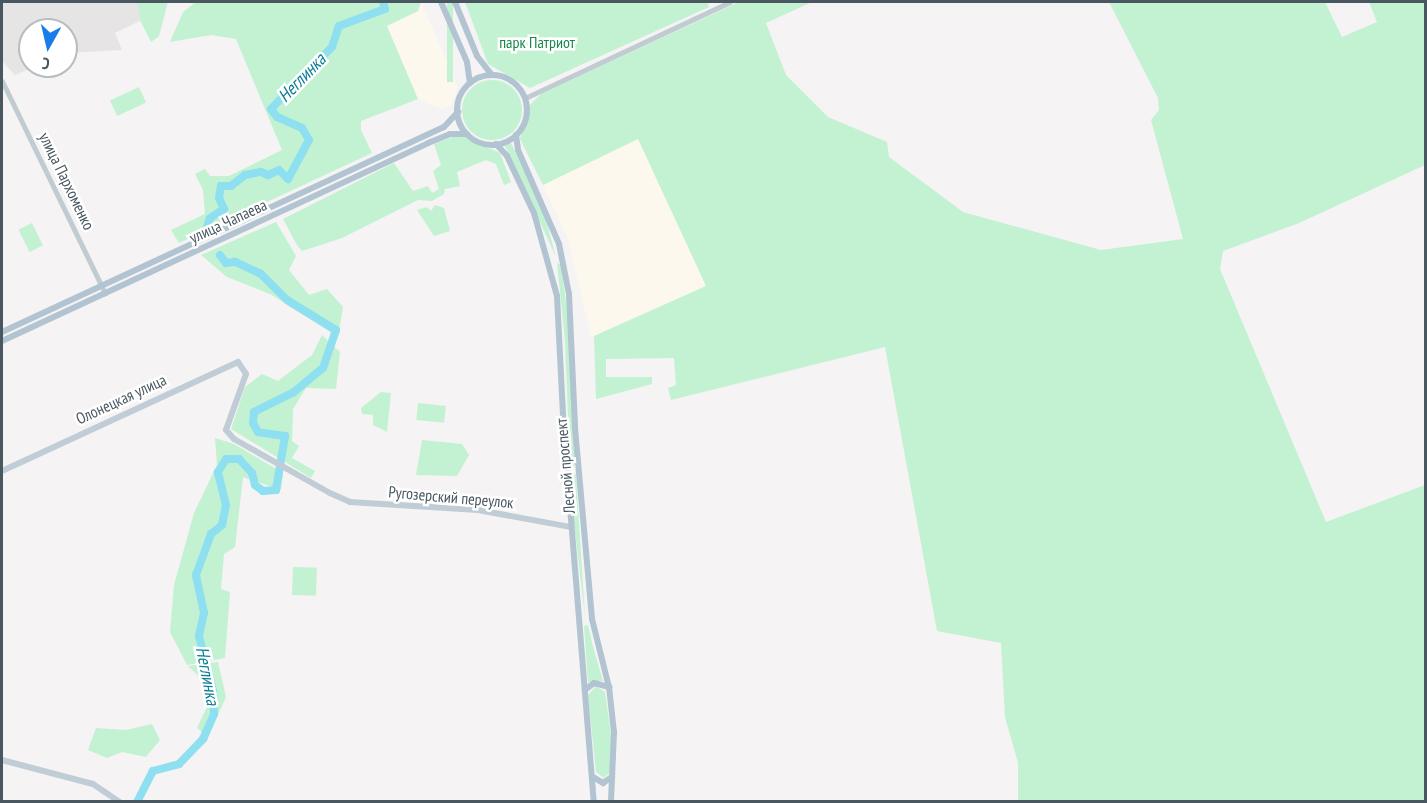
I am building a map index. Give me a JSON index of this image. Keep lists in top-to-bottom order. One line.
{"streets":{"main road":["улица Чапаева","Олонецкая улица","Лесной проспект","Ругозерский переулок"],"street":["улица Пархоменко"]},"crossings":[["улица Пархоменко","улица Чапаева"],["улица Чапаева","Лесной проспект"],["Олонецкая улица","Ругозерский переулок"],["Лесной проспект","Ругозерский переулок"]],"water":["Неглинка"],"parks":["парк Патриот"],"north":"bottom"}
